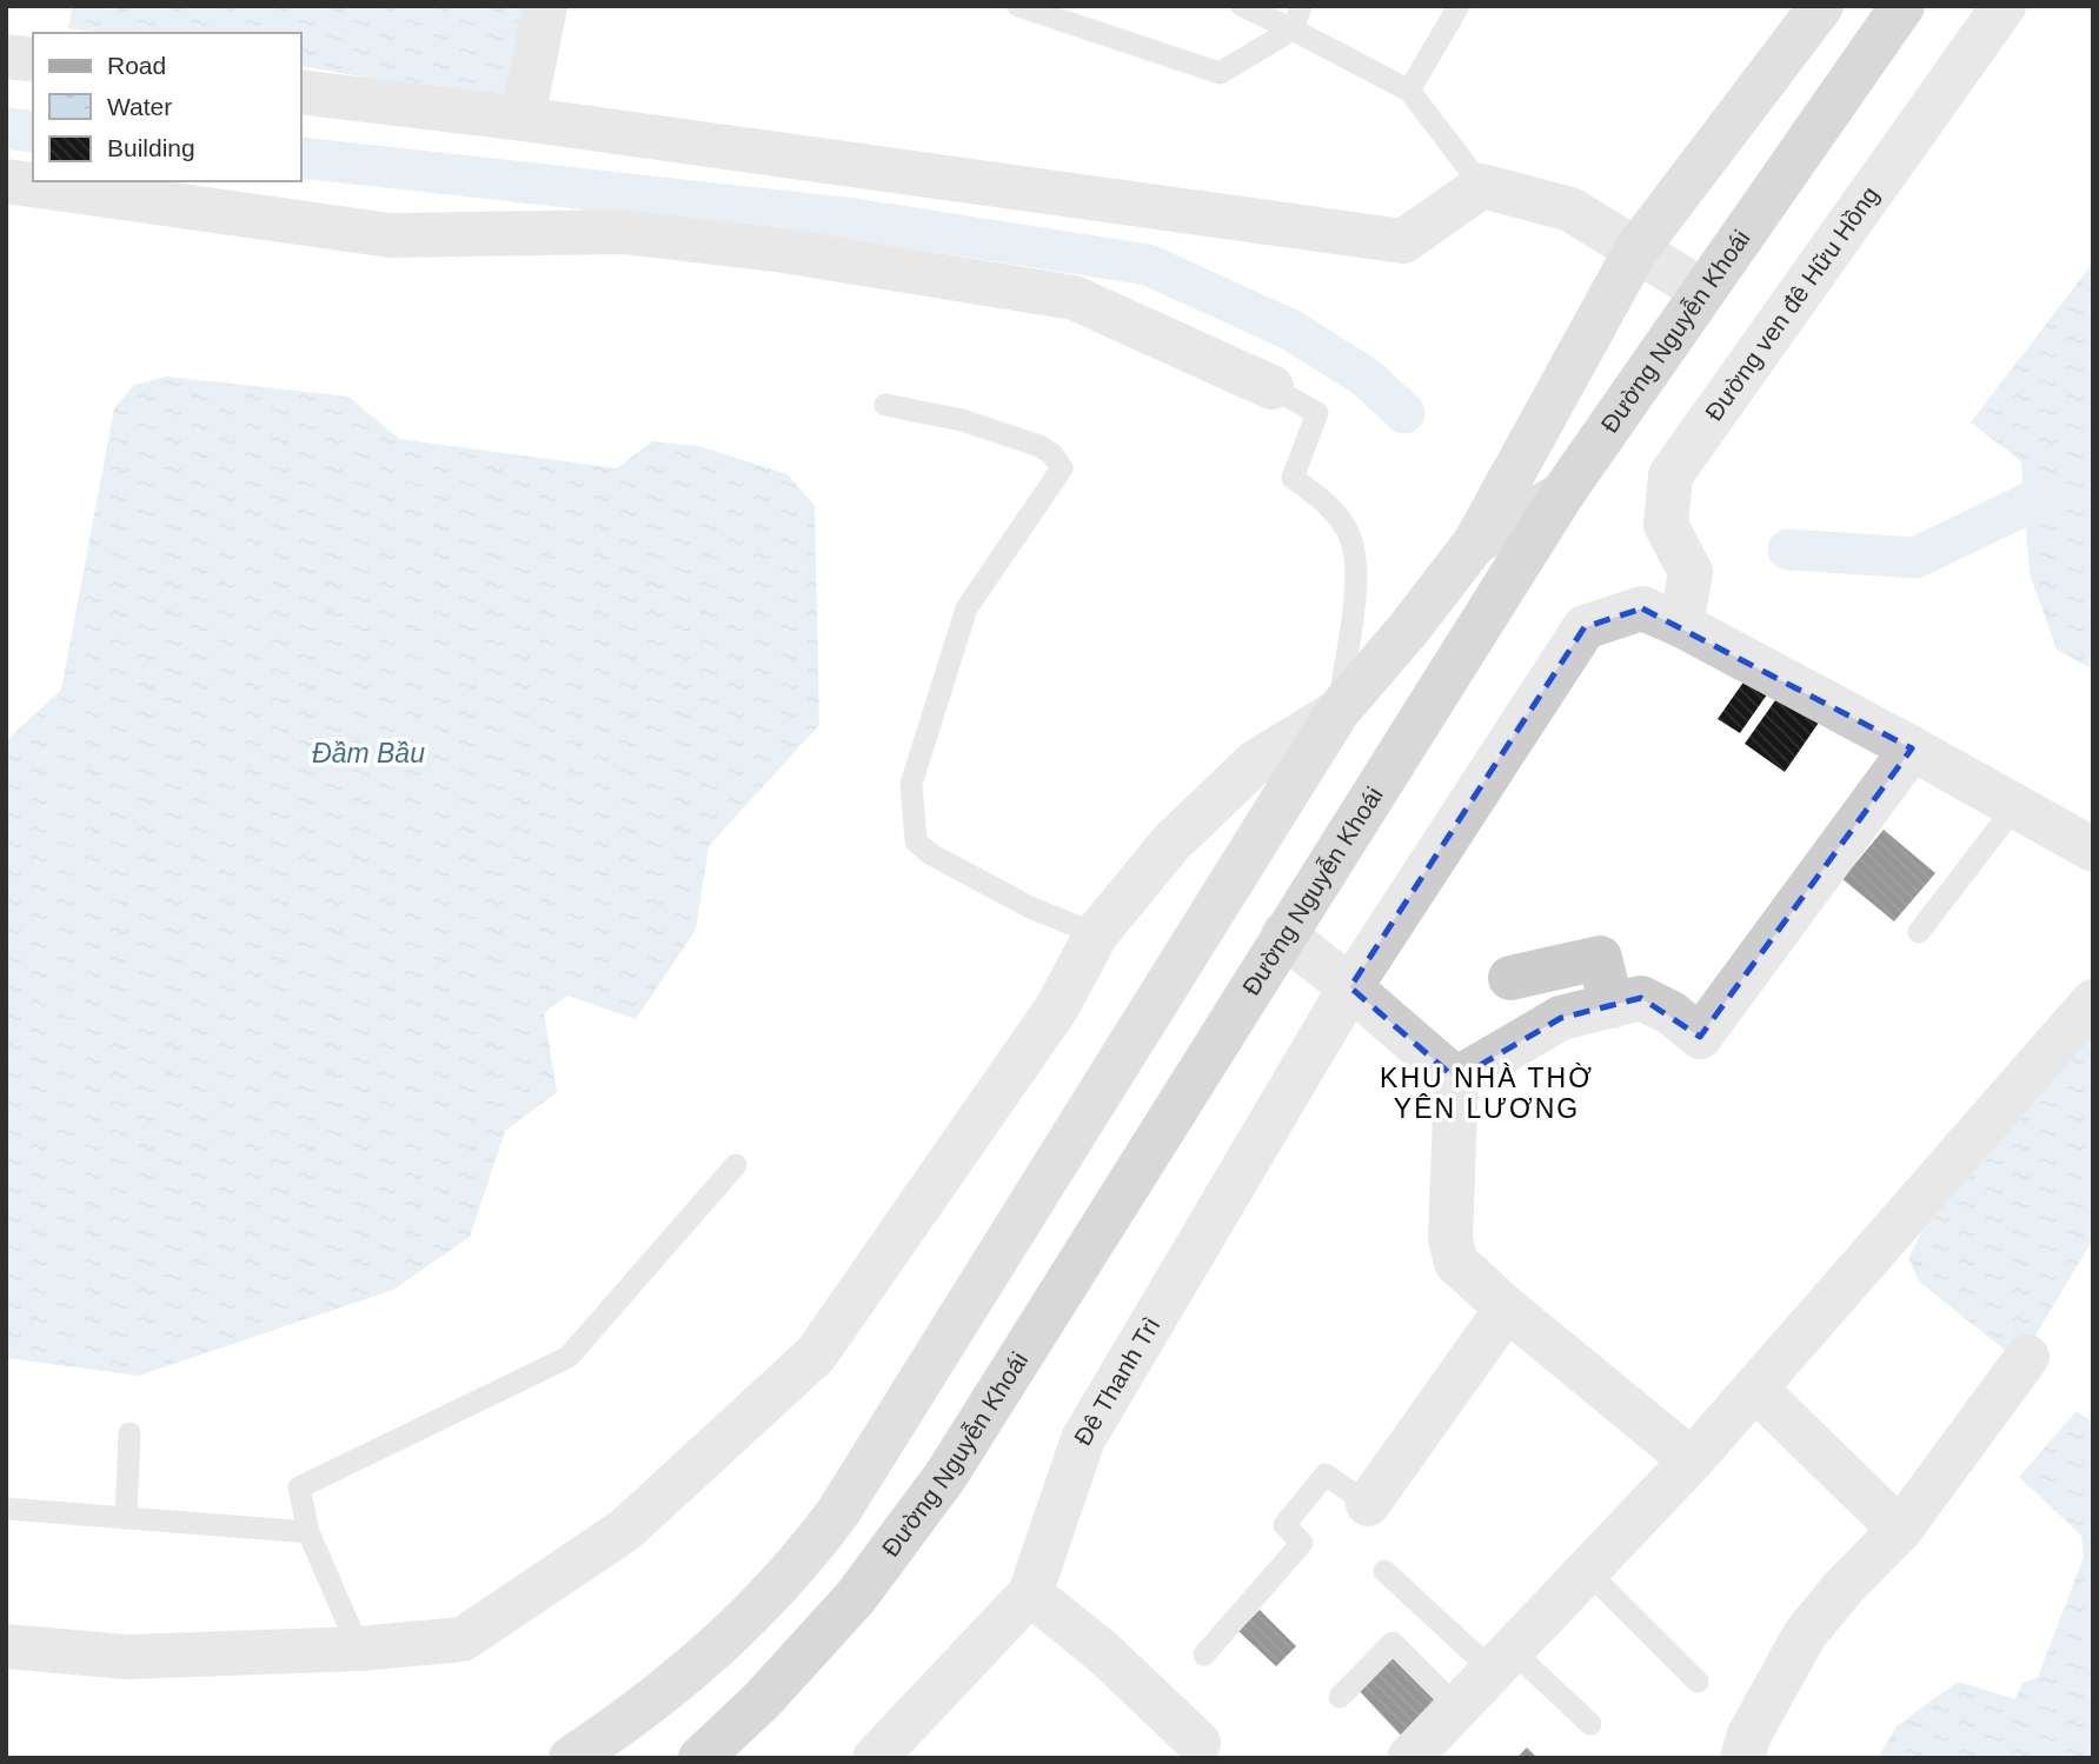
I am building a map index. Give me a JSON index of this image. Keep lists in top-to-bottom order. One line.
{"streets":{"main road":["Đường Nguyễn Khoái"],"street":["Đường ven đê Hữu Hồng","Đê Thanh Trì"]},"crossings":[["Đường ven đê Hữu Hồng","Đê Thanh Trì"]],"districts":["KHU NHÀ THỜ YÊN LƯƠNG"],"water":["Đầm Bầu"],"legend":["Road","Water","Building"]}
